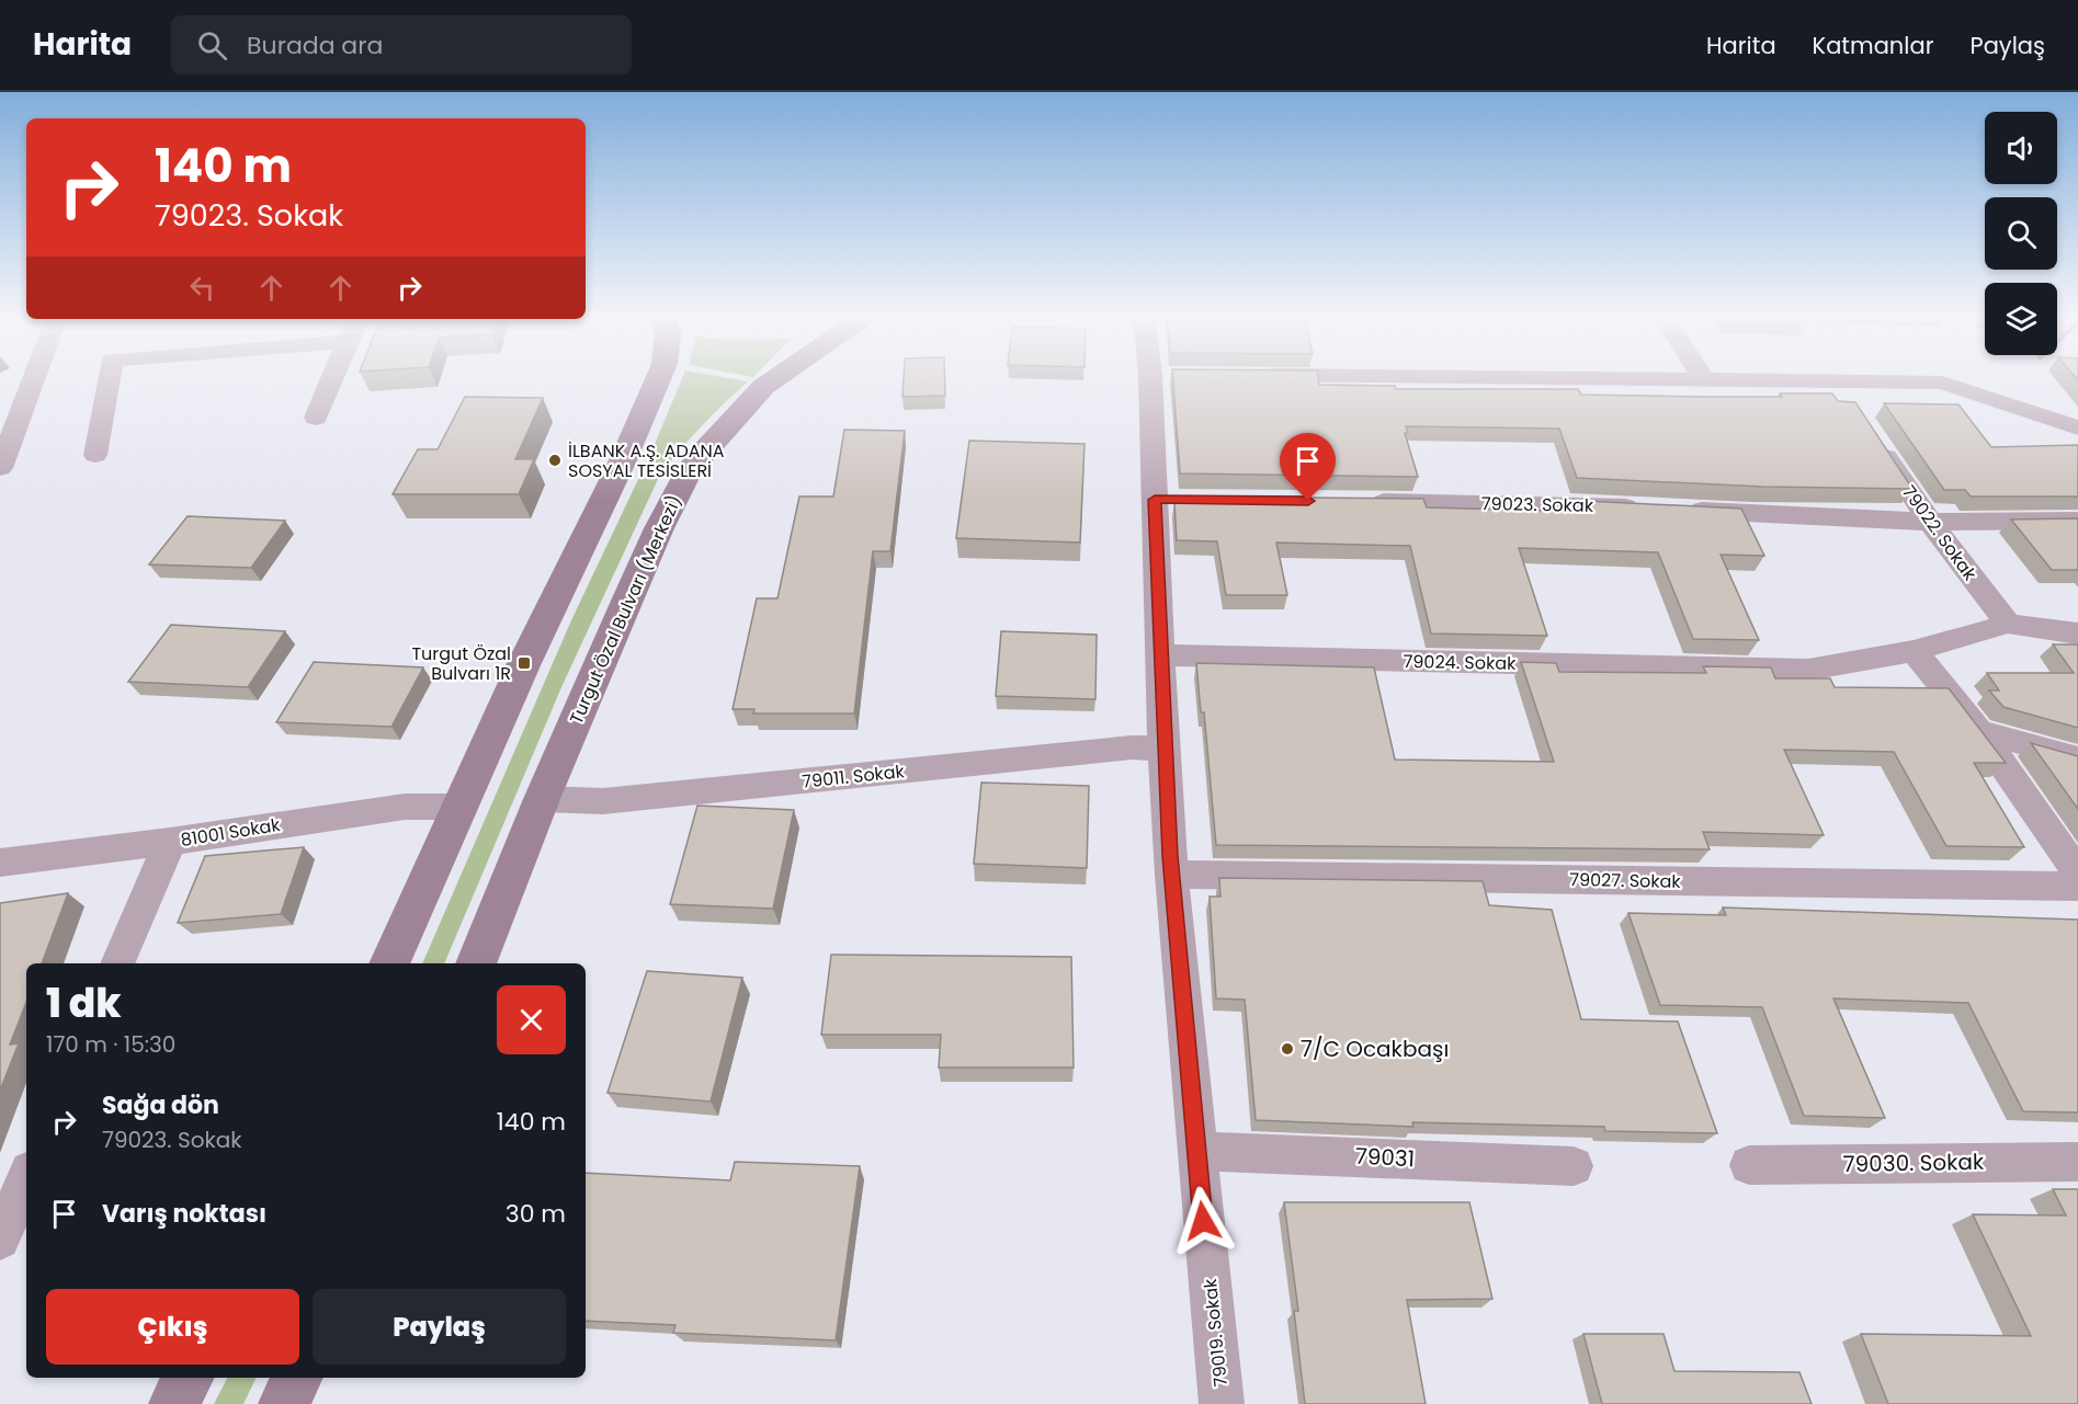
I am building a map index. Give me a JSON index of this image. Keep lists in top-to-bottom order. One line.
{"streets":{"main road":["Turgut Özal Bulvarı (Merkezi)"],"street":["79023. Sokak","79022. Sokak","79024. Sokak","79011. Sokak","81001 Sokak","79027. Sokak","79031","79030. Sokak","79019. Sokak"]},"crossings":[["79022. Sokak","79024. Sokak"],["Turgut Özal Bulvarı (Merkezi)","79011. Sokak"],["79024. Sokak","79019. Sokak"],["79011. Sokak","79019. Sokak"],["79027. Sokak","79019. Sokak"],["79031","79019. Sokak"]],"places":{"other":["İLBANK A.Ş. ADANA SOSYAL TESİSLERİ","7/C Ocakbaşı"],"transit":["Turgut Özal Bulvarı 1R"]},"page":{"header":"Harita","search":"Burada ara","nav":["Harita","Katmanlar","Paylaş"],"turn":["140 m","79023. Sokak"],"heading":["1 dk","170 m · 15:30"],"list":[{"name":"Sağa dön","note":"79023. Sokak","value":"140 m"},{"name":"Varış noktası","value":"30 m"}],"buttons":["Çıkış","Paylaş"]}}
